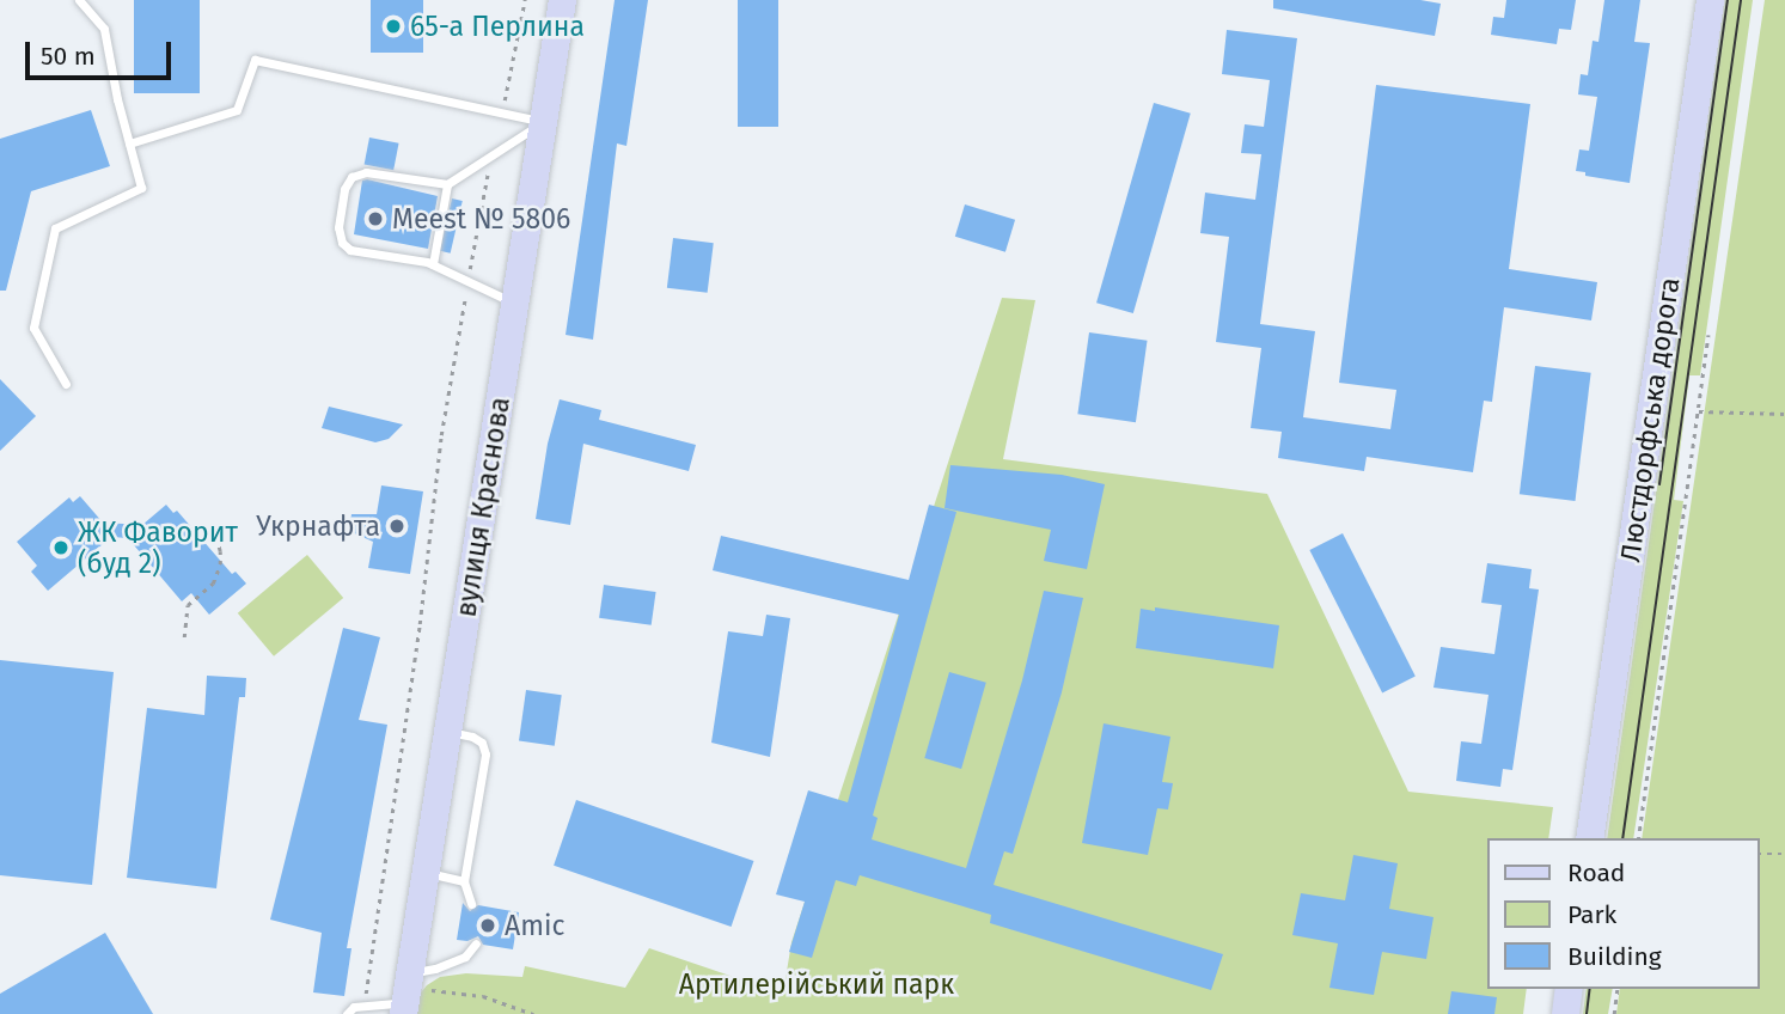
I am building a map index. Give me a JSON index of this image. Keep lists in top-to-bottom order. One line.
{"streets":{"main road":["Люстдорфська дорога","вулиця Краснова"]},"parks":["Артилерійський парк"],"places":["65-а Перлина","Meest № 5806","Укрнафта","ЖК Фаворит (буд 2)","Amic"],"legend":["Road","Park","Building"],"scale_bar":"50 m"}
